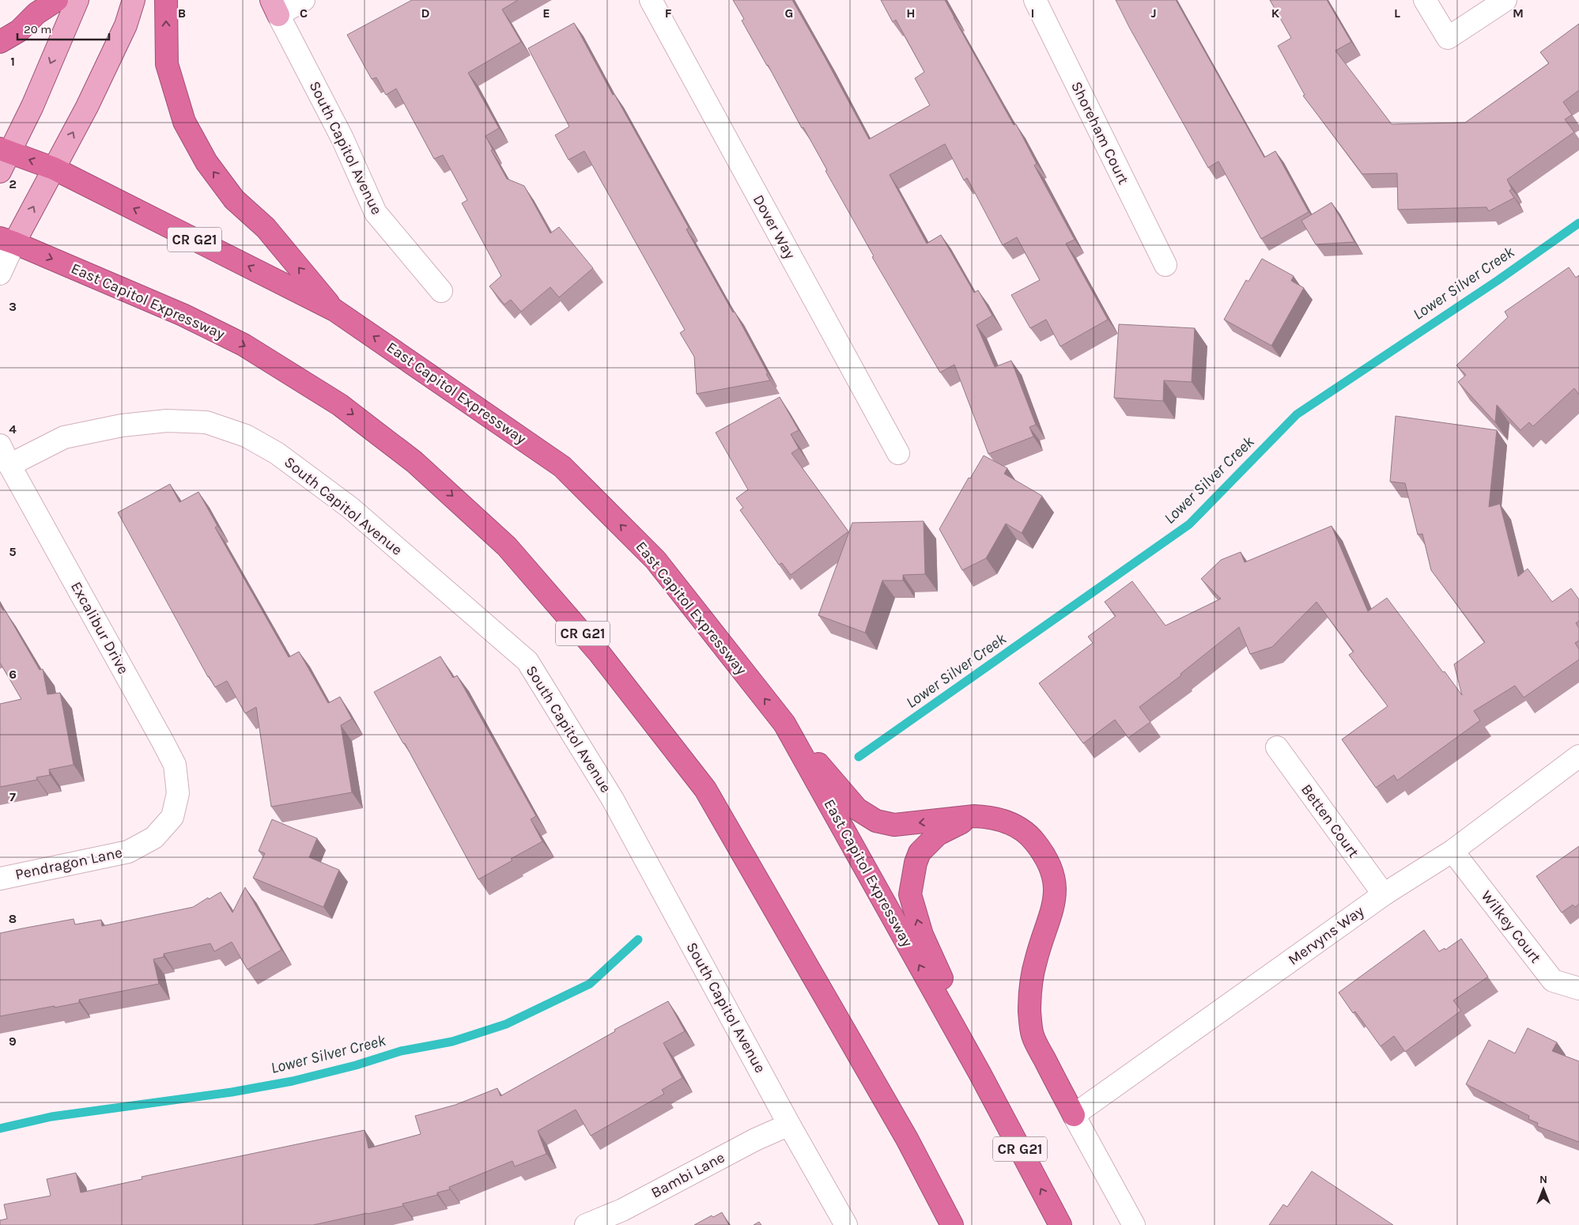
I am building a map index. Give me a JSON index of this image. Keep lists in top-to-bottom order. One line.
{"streets":{"highway":["CR G21","East Capitol Expressway"],"street":["Shoreham Court","South Capitol Avenue","Dover Way","Excalibur Drive","Betten Court","Pendragon Lane","Wilkey Court","Mervyns Way","Bambi Lane"]},"crossings":[["South Capitol Avenue","Excalibur Drive"],["South Capitol Avenue","Bambi Lane"],["Excalibur Drive","Pendragon Lane"],["Betten Court","Mervyns Way"],["Wilkey Court","Mervyns Way"]],"water":["Lower Silver Creek"],"scale_bar":"20 m","north":"top","grid":{"columns":["B","C","D","E","F","G","H","I","J","K","L","M"],"rows":["1","2","3","4","5","6","7","8","9"]}}
